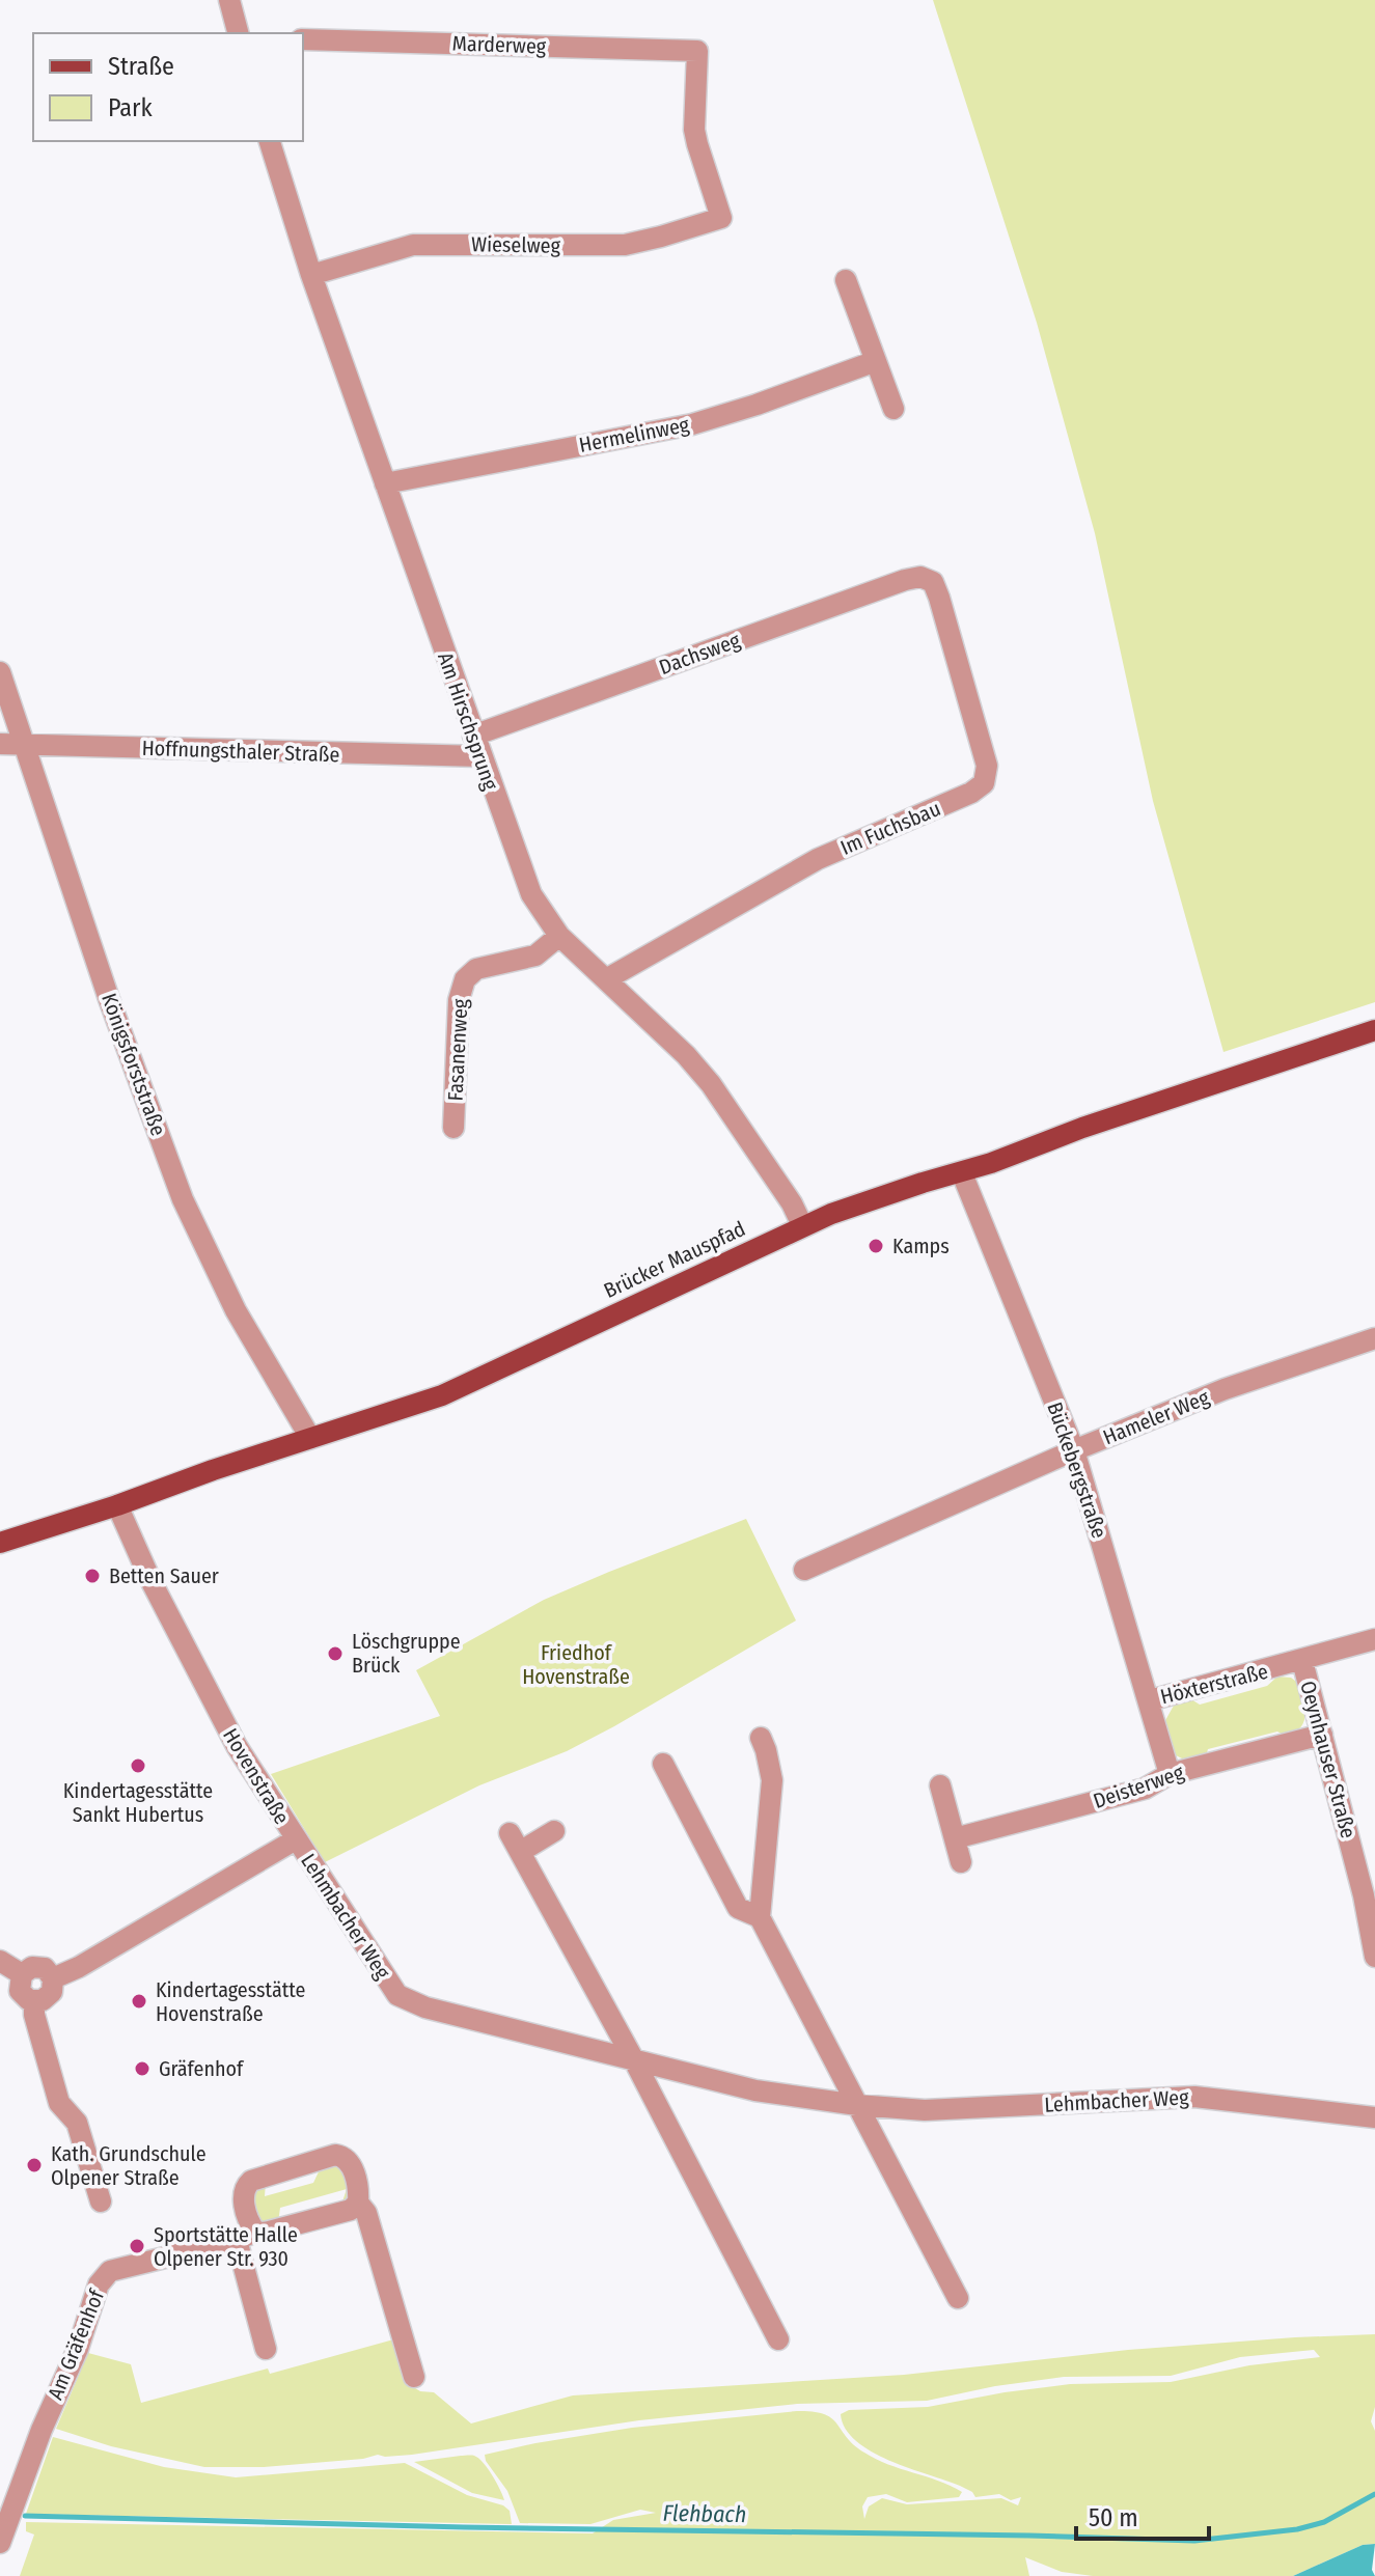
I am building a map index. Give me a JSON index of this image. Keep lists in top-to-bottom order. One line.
{"streets":{"main road":["Brücker Mauspfad"],"street":["Marderweg","Wieselweg","Hermelinweg","Dachsweg","Am Hirschsprung","Hoffnungsthaler Straße","Im Fuchsbau","Fasanenweg","Königsforststraße","Hameler Weg","Bückebergstraße","Höxterstraße","Oeynhauser Straße","Hovenstraße","Deisterweg","Lehmbacher Weg","Am Gräfenhof"]},"crossings":[["Marderweg","Wieselweg"],["Wieselweg","Am Hirschsprung"],["Hermelinweg","Am Hirschsprung"],["Dachsweg","Am Hirschsprung"],["Dachsweg","Im Fuchsbau"],["Am Hirschsprung","Hoffnungsthaler Straße"],["Am Hirschsprung","Im Fuchsbau"],["Am Hirschsprung","Fasanenweg"],["Am Hirschsprung","Brücker Mauspfad"],["Hoffnungsthaler Straße","Königsforststraße"],["Königsforststraße","Brücker Mauspfad"],["Brücker Mauspfad","Bückebergstraße"],["Brücker Mauspfad","Hovenstraße"],["Hameler Weg","Bückebergstraße"],["Bückebergstraße","Höxterstraße"],["Bückebergstraße","Deisterweg"],["Höxterstraße","Oeynhauser Straße"],["Oeynhauser Straße","Deisterweg"],["Hovenstraße","Lehmbacher Weg"]],"water":["Flehbach"],"parks":["Friedhof Hovenstraße"],"places":["Kamps","Betten Sauer","Löschgruppe Brück","Kindertagesstätte Sankt Hubertus","Kindertagesstätte Hovenstraße","Gräfenhof","Kath. Grundschule Olpener Straße","Sportstätte Halle Olpener Str. 930"],"legend":["Straße","Park"],"scale_bar":"50 m"}
